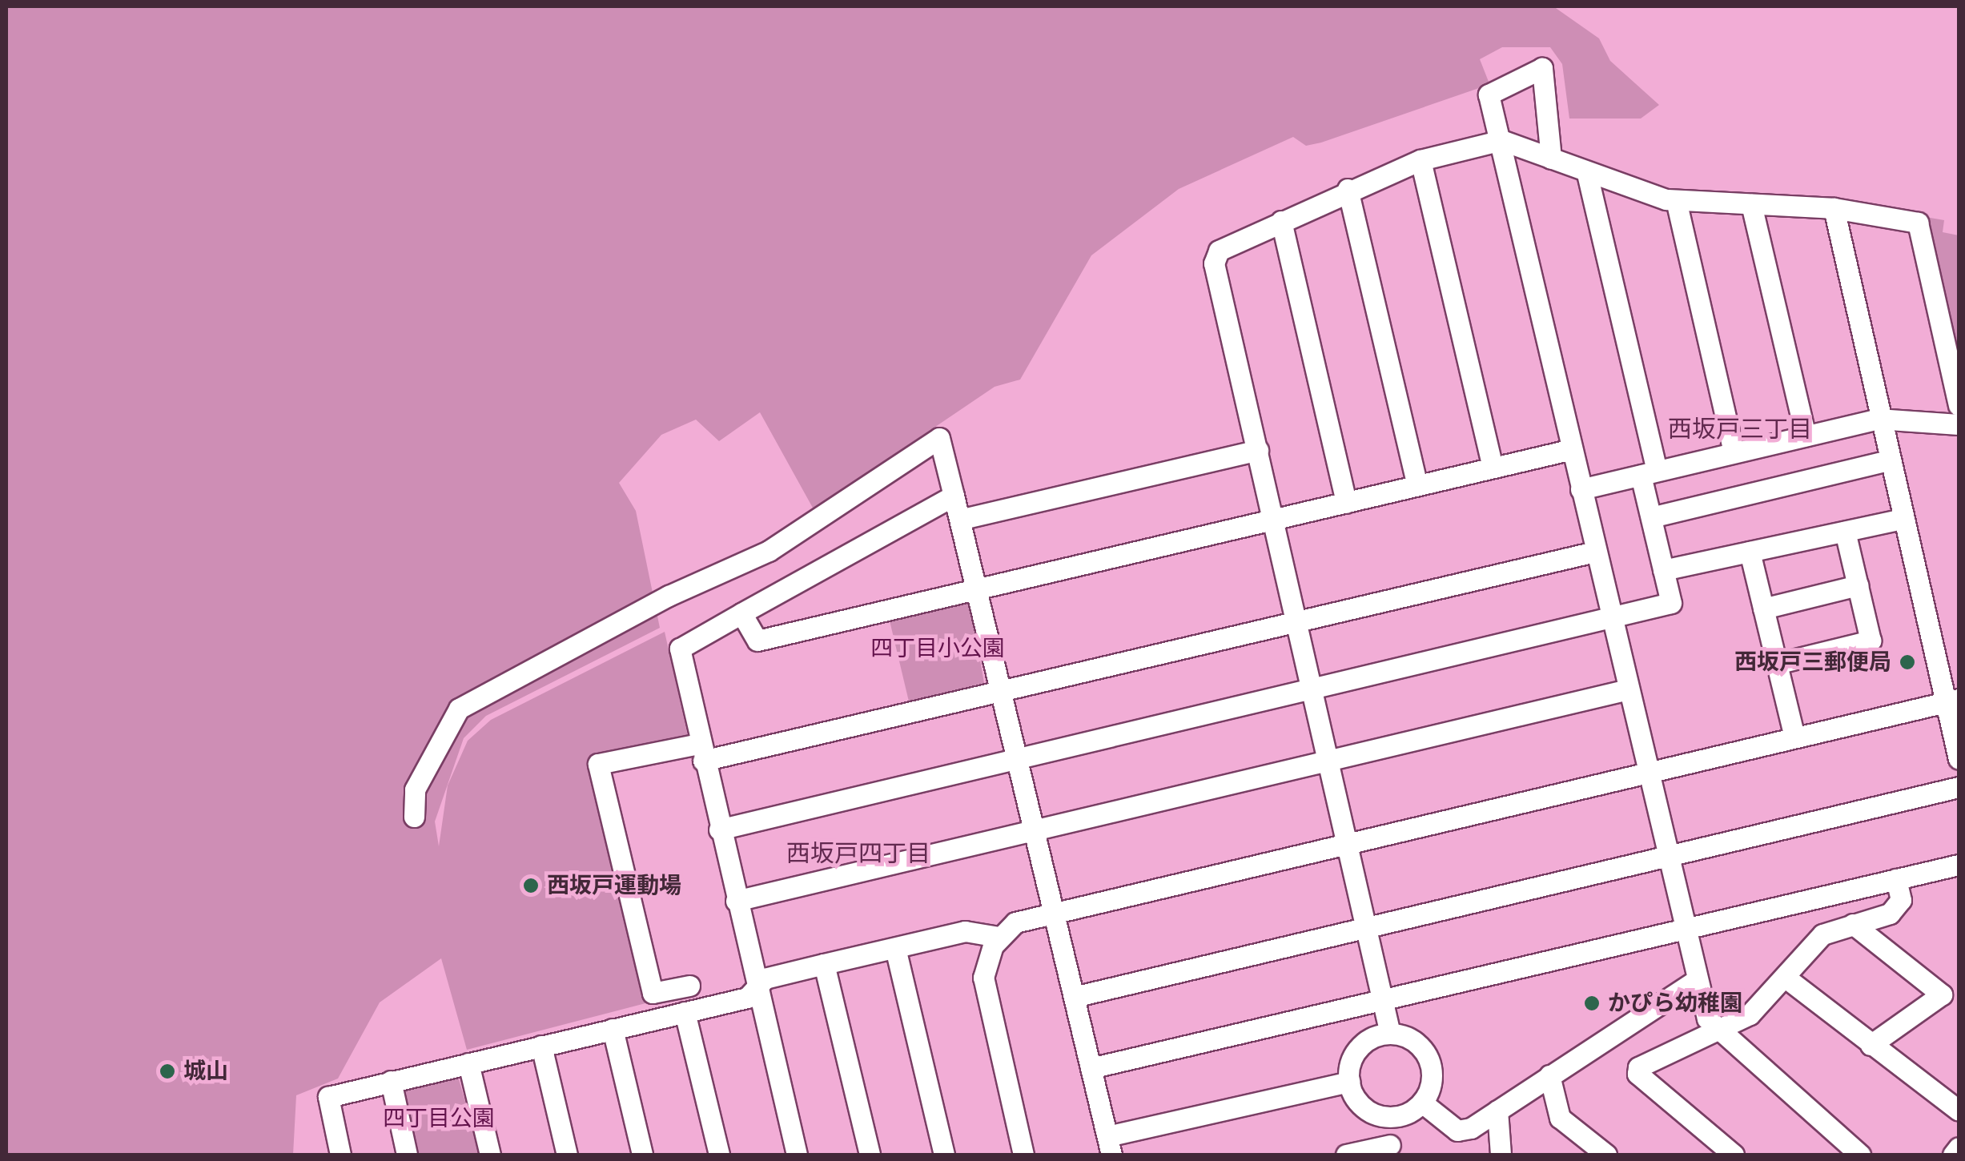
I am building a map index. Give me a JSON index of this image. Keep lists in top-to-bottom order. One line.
{"districts":["西坂戸三丁目","西坂戸四丁目"],"parks":["四丁目小公園","四丁目公園"],"places":["西坂戸三郵便局","西坂戸運動場","かぴら幼稚園","城山"]}
